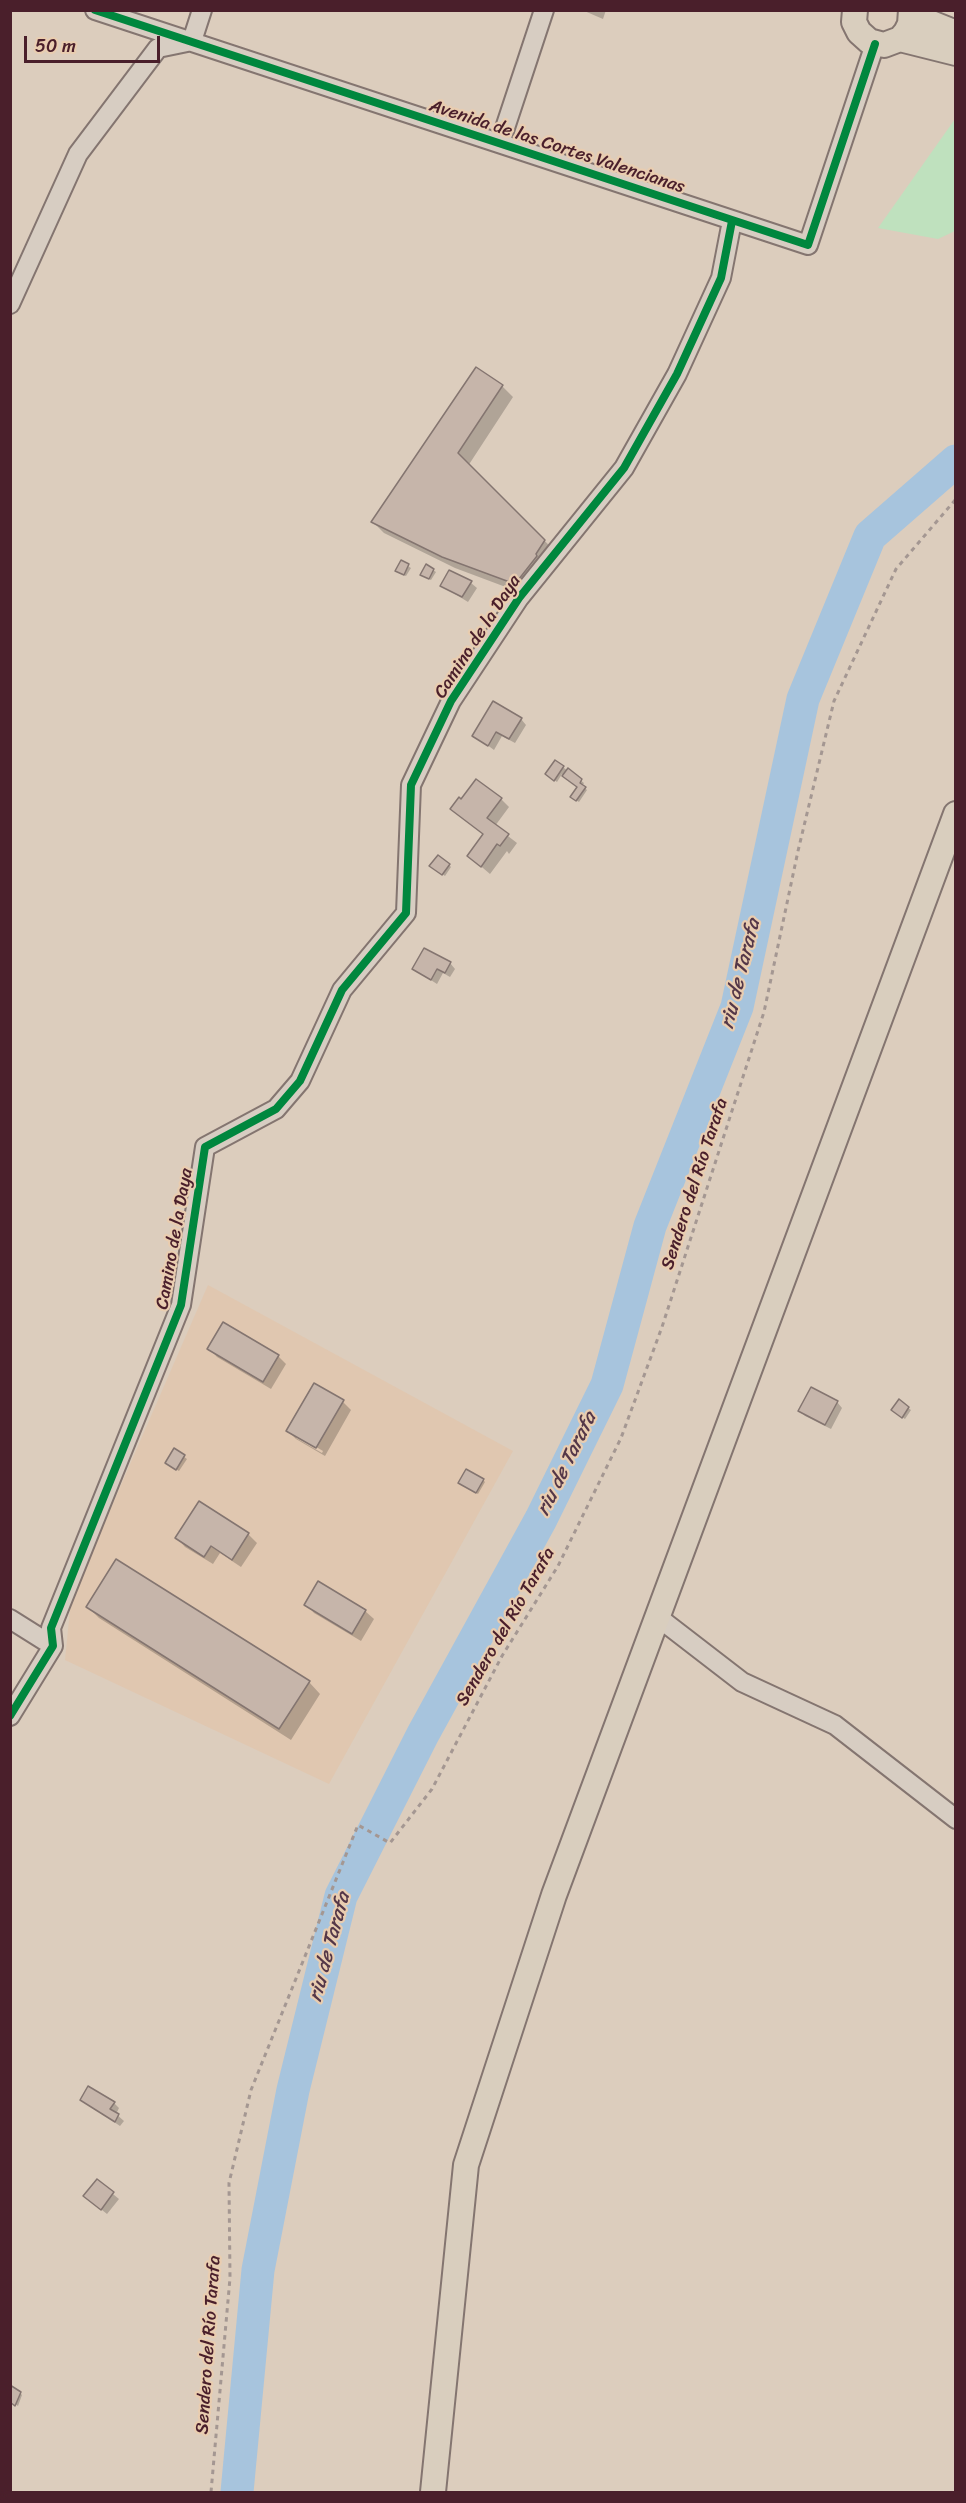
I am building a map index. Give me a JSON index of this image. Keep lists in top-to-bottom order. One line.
{"streets":{"street":["Avenida de las Cortes Valencianas","Camino de la Daya"],"path":["Sendero del Río Tarafa"]},"crossings":[["Avenida de las Cortes Valencianas","Camino de la Daya"]],"water":["riu de Tarafa"],"scale_bar":"50 m"}
